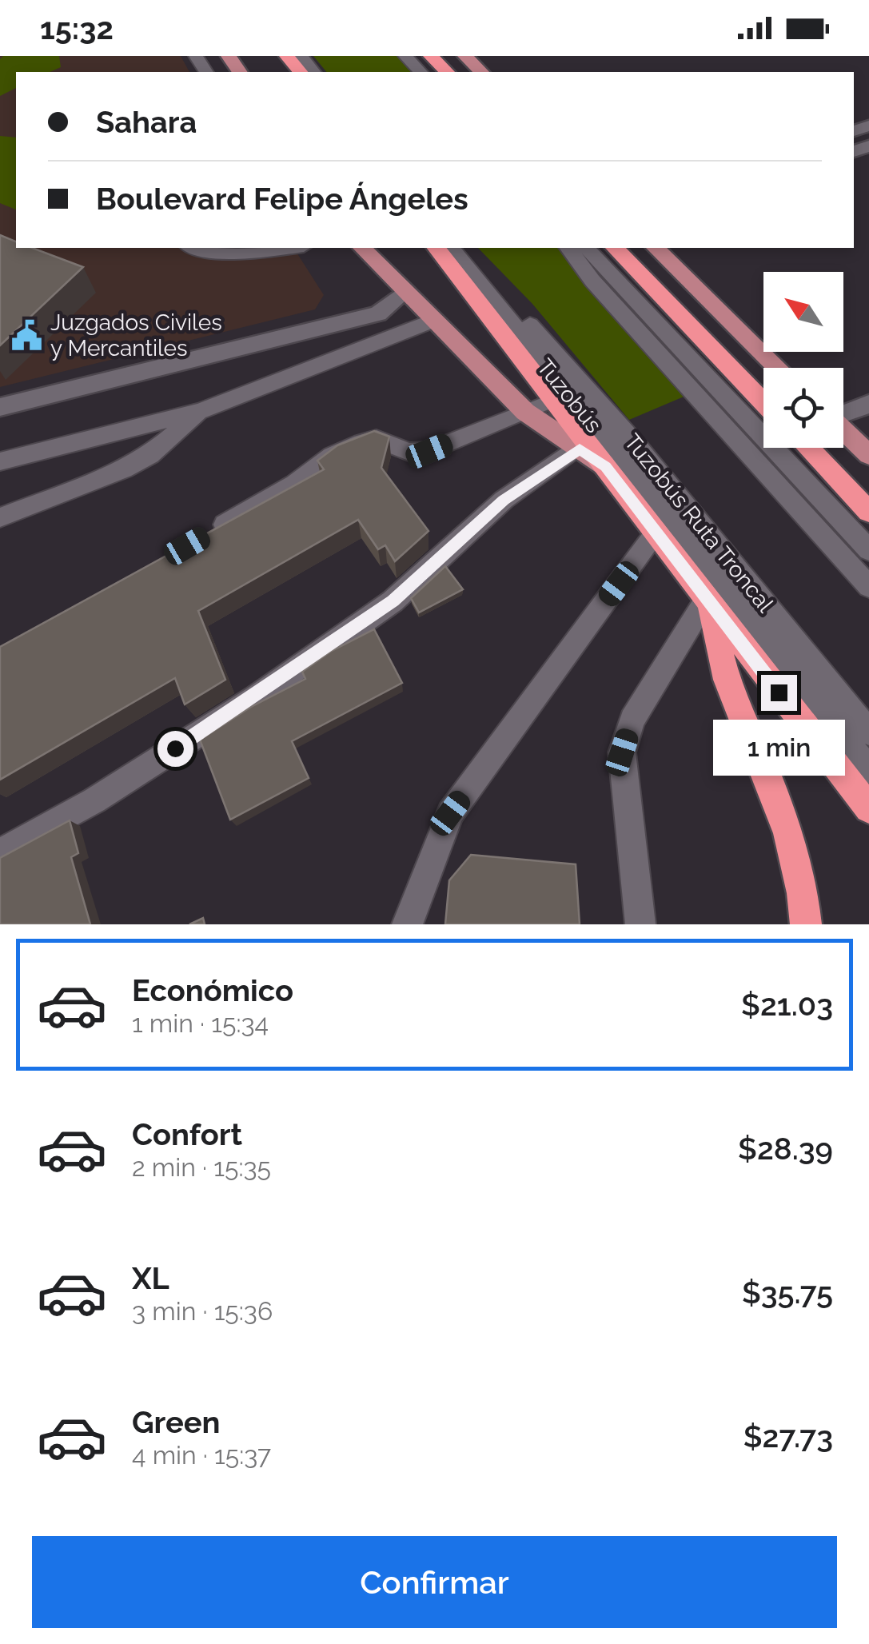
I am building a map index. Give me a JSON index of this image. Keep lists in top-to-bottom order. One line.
{"streets":{"lane":["Tuzobús","Tuzobús Ruta Troncal"]},"places":{"public building":["Juzgados Civiles y Mercantiles"]},"north":"top left","page":{"status":"15:32","banner":["Sahara","Boulevard Felipe Ángeles"],"bubble":"1 min","list":[{"name":"Económico","note":"1 min · 15:34","value":"$21.03"},{"name":"Confort","note":"2 min · 15:35","value":"$28.39"},{"name":"XL","note":"3 min · 15:36","value":"$35.75"},{"name":"Green","note":"4 min · 15:37","value":"$27.73"}],"buttons":"Confirmar"}}
